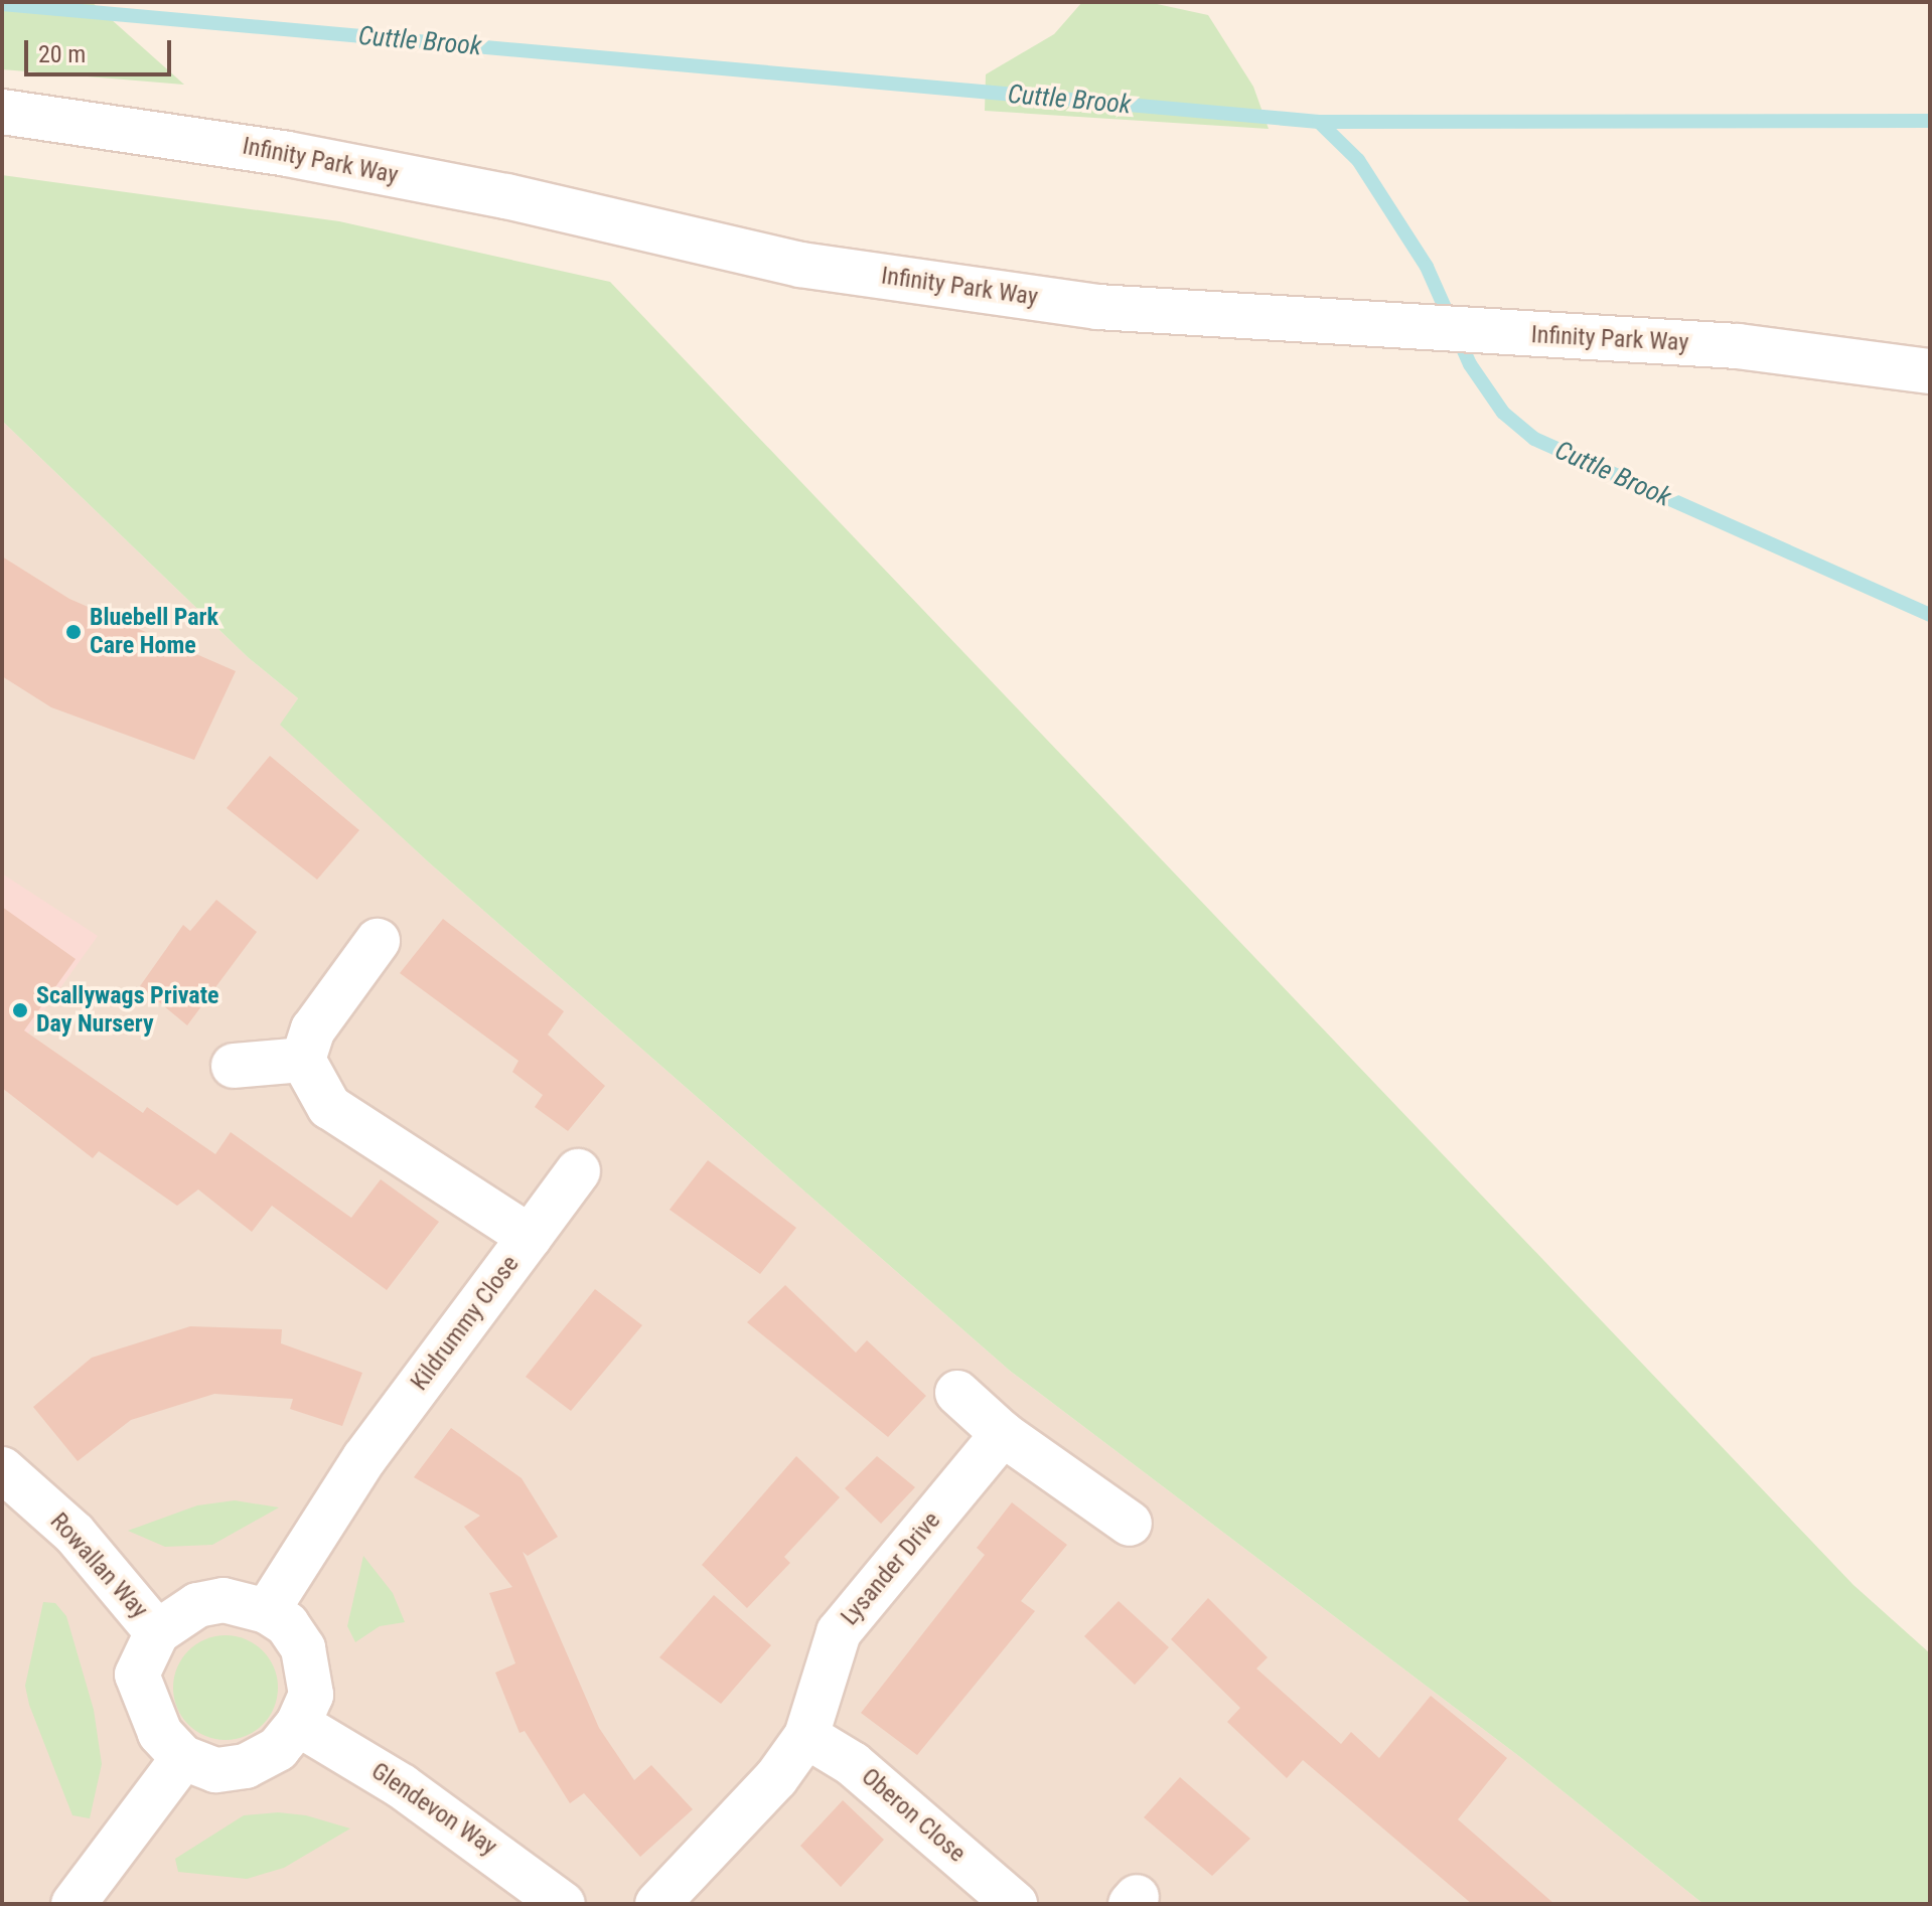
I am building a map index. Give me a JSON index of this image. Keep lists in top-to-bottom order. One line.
{"streets":{"street":["Infinity Park Way","Kildrummy Close","Rowallan Way","Lysander Drive","Glendevon Way","Oberon Close"]},"crossings":[["Kildrummy Close","Rowallan Way"],["Kildrummy Close","Glendevon Way"],["Rowallan Way","Glendevon Way"],["Lysander Drive","Oberon Close"]],"water":["Cuttle Brook"],"places":["Bluebell Park Care Home","Scallywags Private Day Nursery"],"scale_bar":"20 m"}
